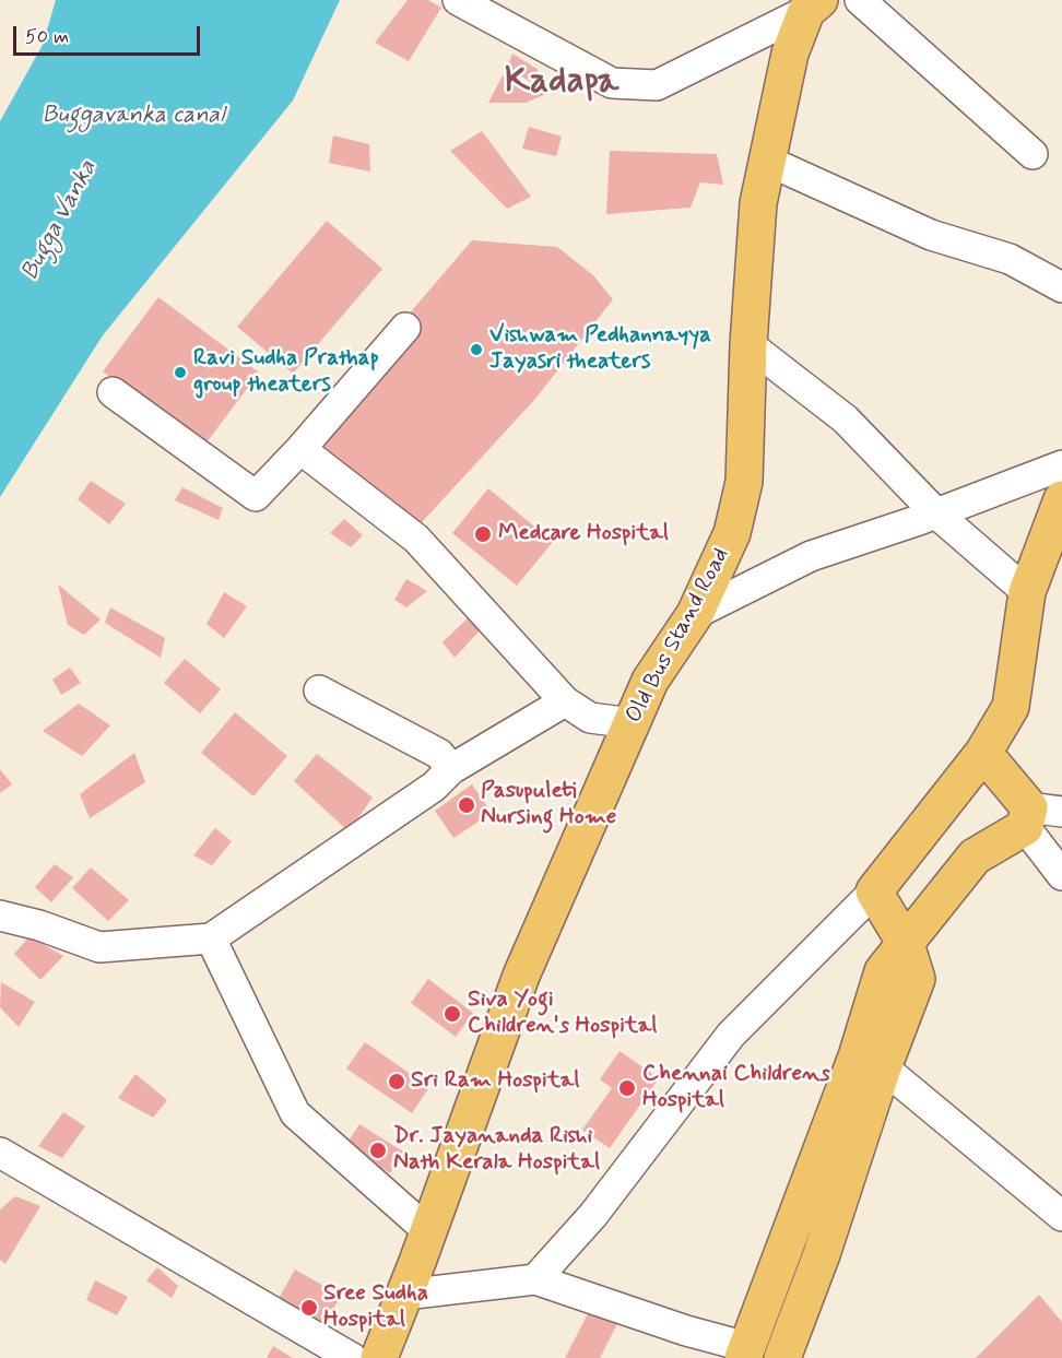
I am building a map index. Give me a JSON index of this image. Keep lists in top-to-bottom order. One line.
{"streets":{"main road":["Old Bus Stand Road"]},"districts":["Kadapa"],"water":["Buggavanka canal","Bugga Vanka"],"places":["Vishwam Pedhannayya Jayasri theaters","Ravi Sudha Prathap group theaters","Medcare Hospital","Pasupuleti Nursing Home","Siva Yogi Children's Hospital","Sri Ram Hospital","Chennai Childrens Hospital","Dr. Jayananda Rishi Nath Kerala Hospital","Sree Sudha Hospital"],"scale_bar":"50 m"}
